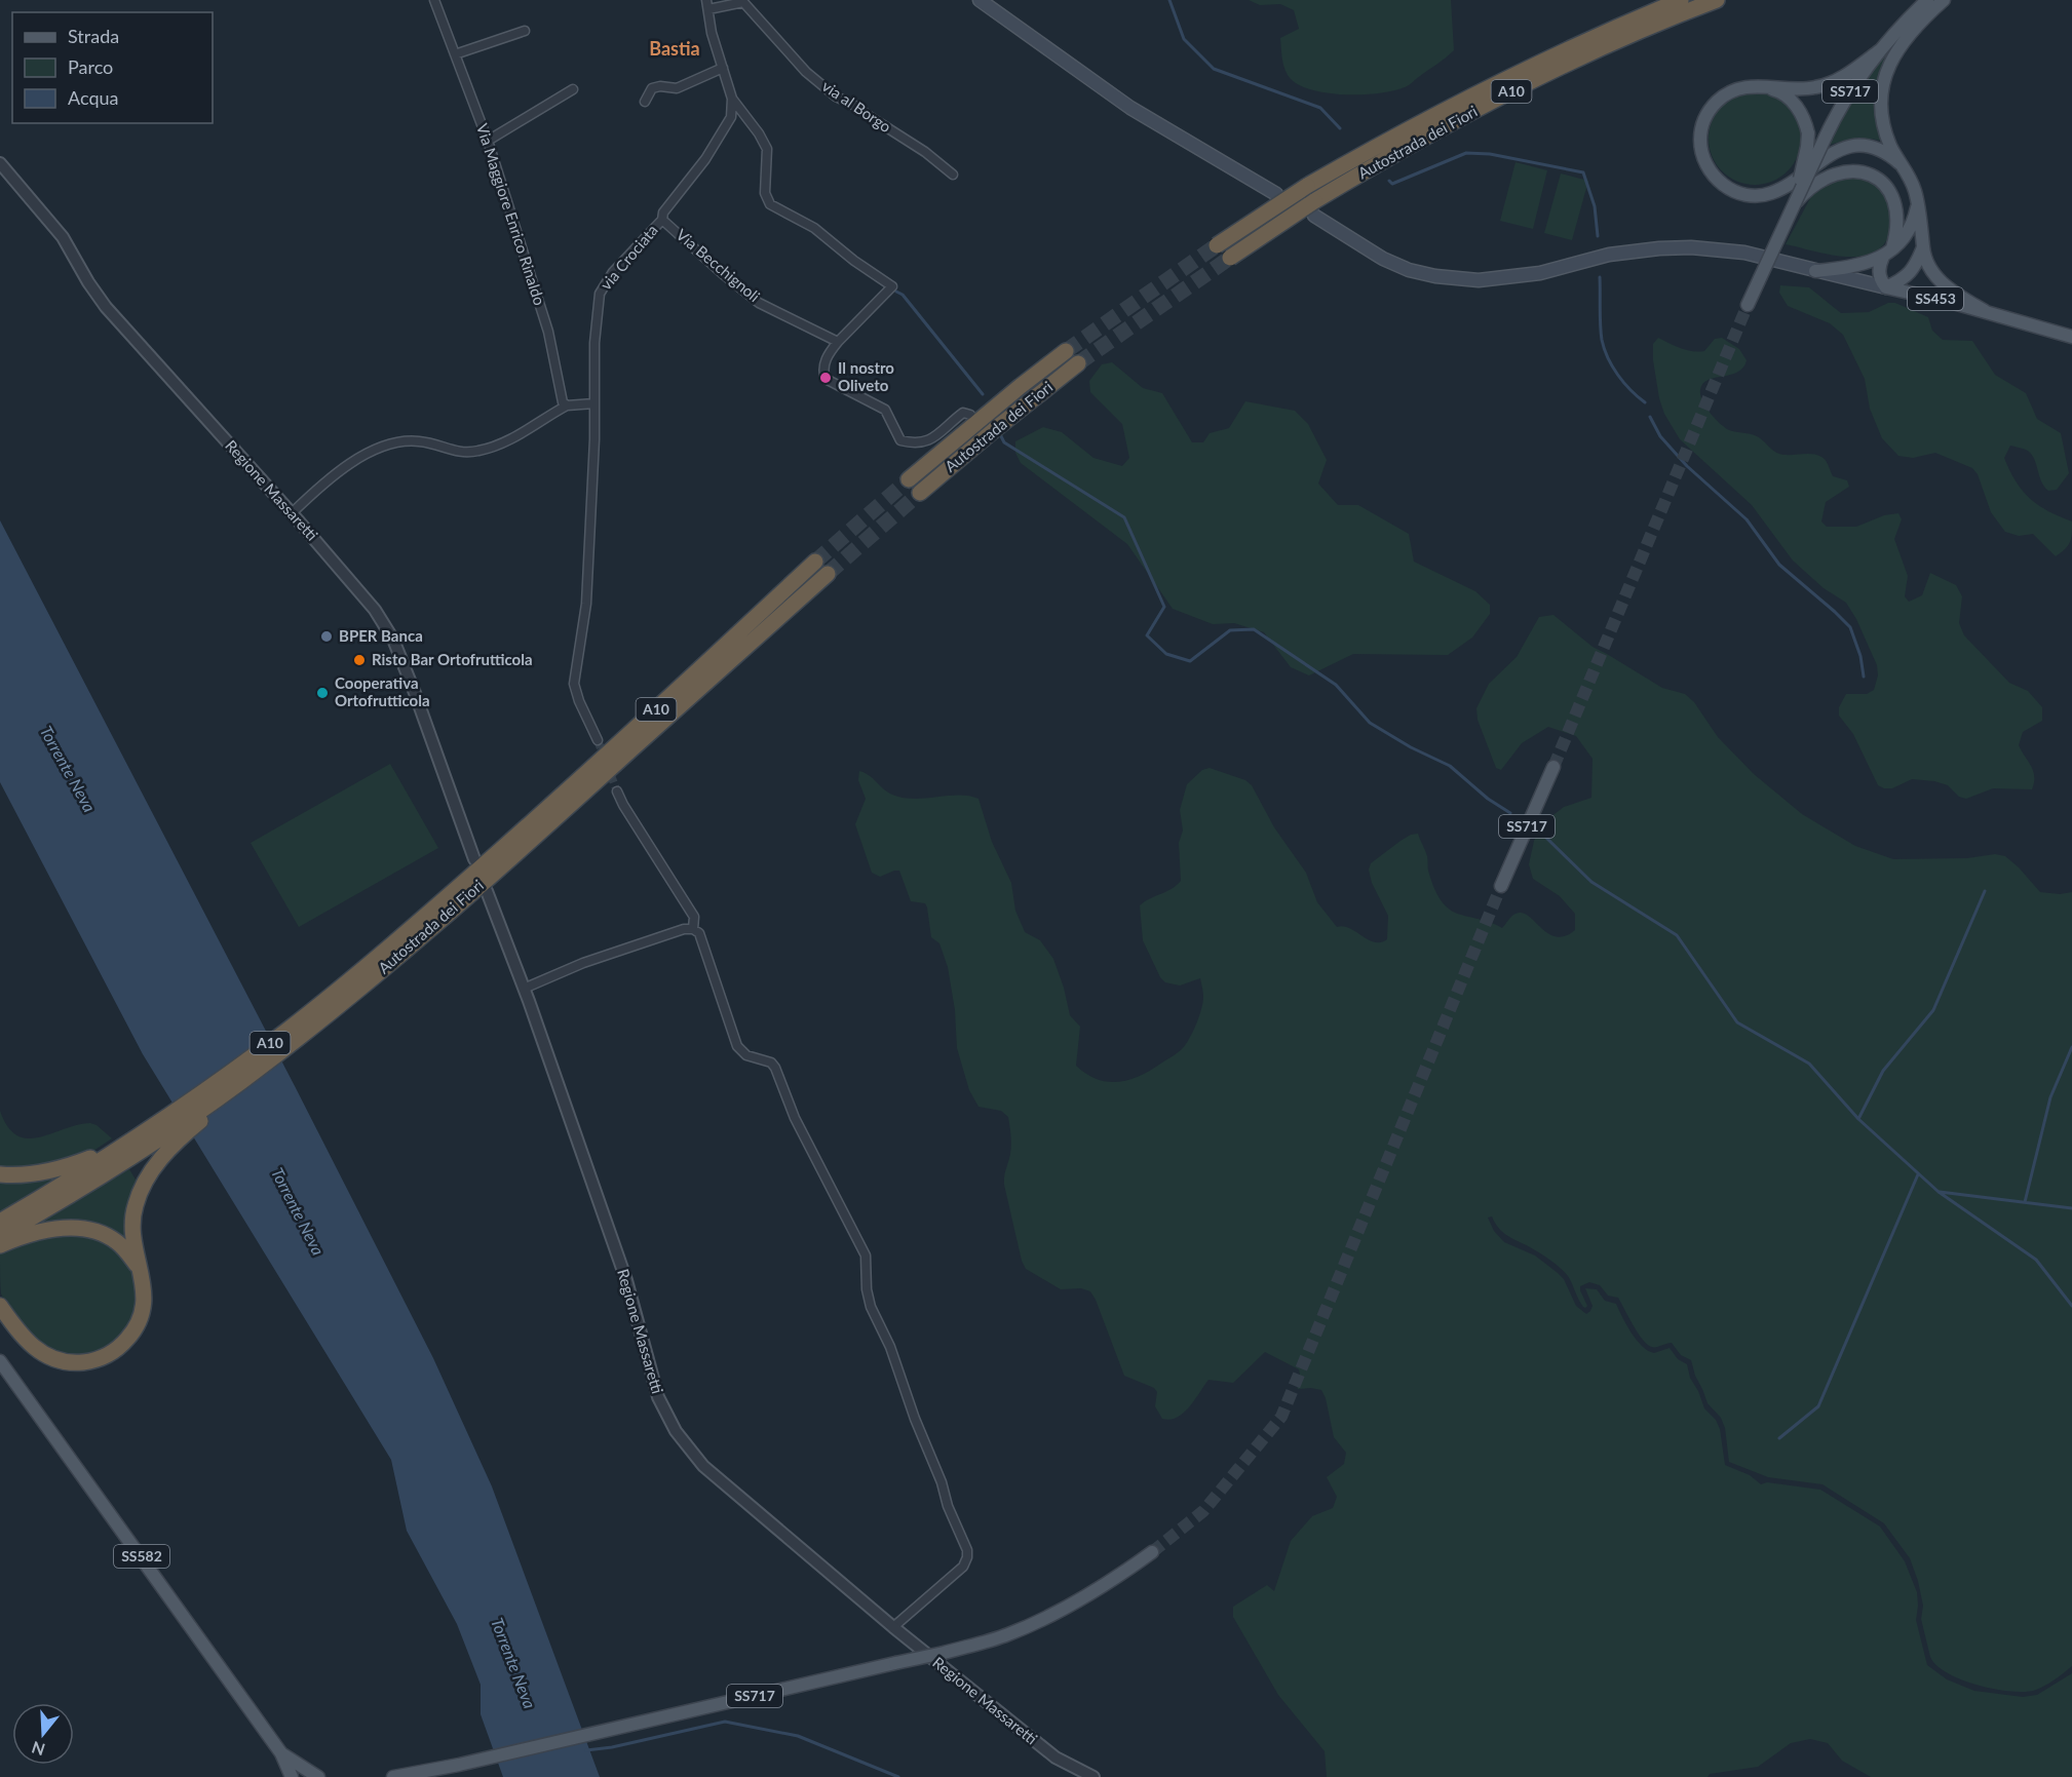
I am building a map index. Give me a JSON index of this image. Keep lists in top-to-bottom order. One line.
{"streets":{"highway":["A10","Autostrada dei Fiori"],"main road":["SS717","SS453","SS582"],"street":["via al Borgo","Via Maggiore Enrico Rinaldo","via Crociata","Via Becchignoli","Regione Massaretti"]},"crossings":[["Autostrada dei Fiori","SS453"],["via Crociata","Via Becchignoli"]],"districts":["Bastia"],"water":["Torrente Neva"],"places":["Il nostro Oliveto","BPER Banca","Risto Bar Ortofrutticola","Cooperativa Ortofrutticola"],"legend":["Strada","Parco","Acqua"],"north":"bottom"}
